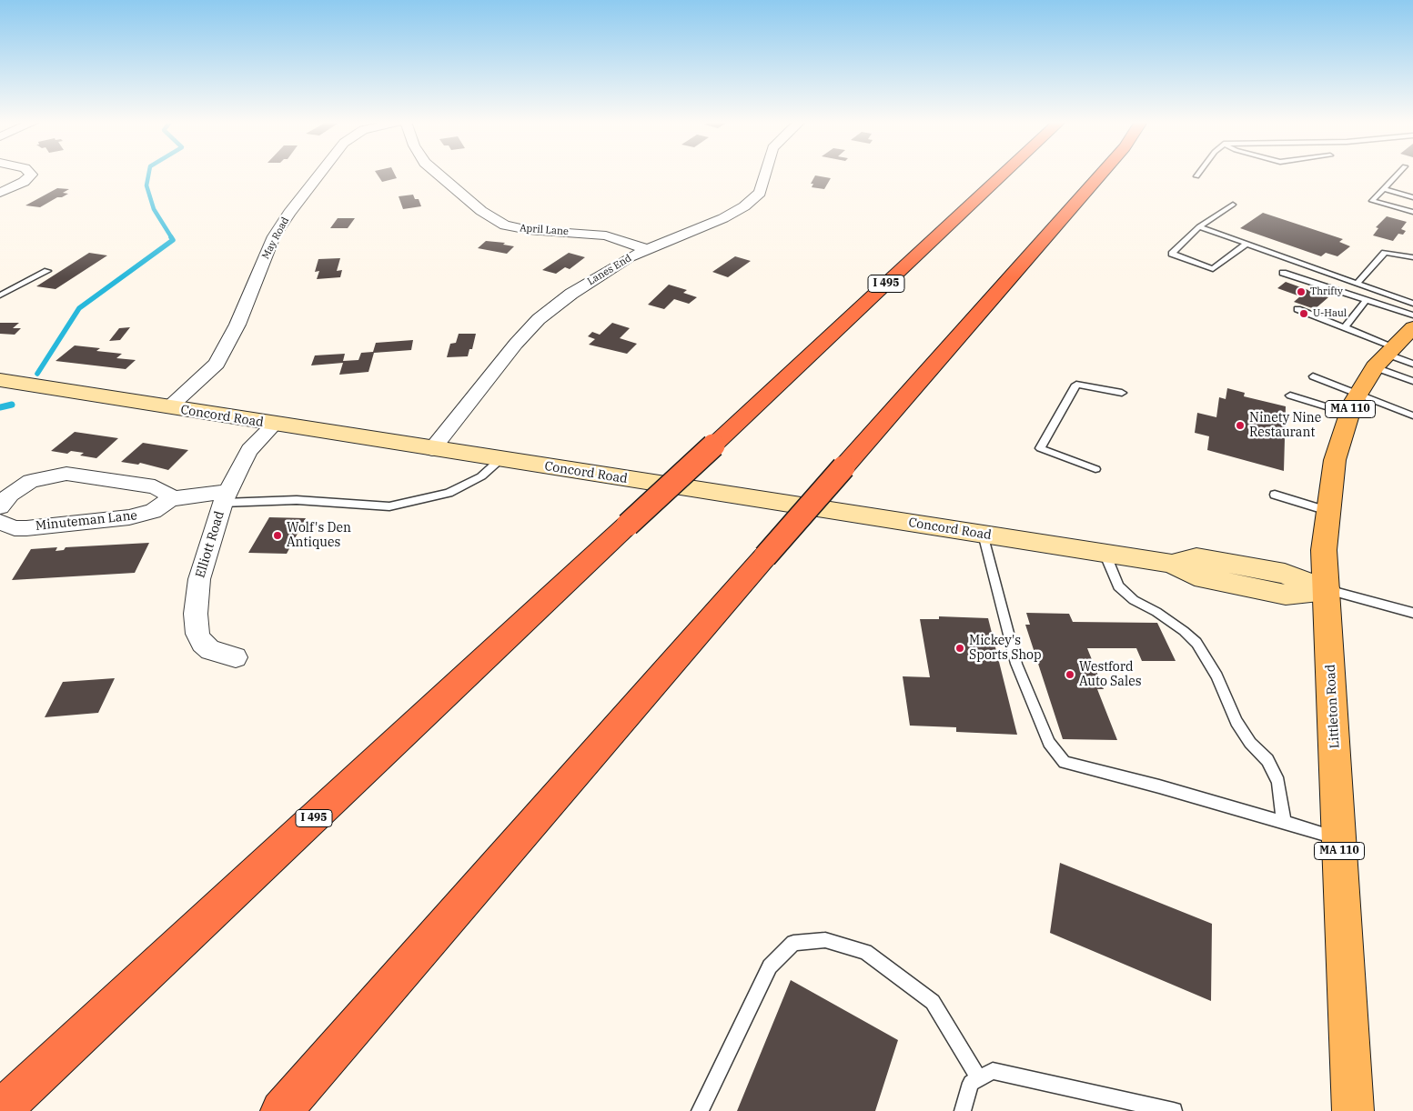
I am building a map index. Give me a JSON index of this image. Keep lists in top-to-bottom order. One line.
{"streets":{"highway":["I 495"],"main road":["MA 110","Concord Road","Littleton Road"],"street":["April Lane","May Road","Lanes End","Minuteman Lane","Elliott Road"]},"crossings":[["April Lane","Lanes End"],["May Road","Concord Road"],["Lanes End","Concord Road"],["Concord Road","Elliott Road"],["Concord Road","Littleton Road"],["Minuteman Lane","Elliott Road"]],"places":["Thrifty","U-Haul","Ninety Nine Restaurant","Wolf's Den Antiques","Mickey's Sports Shop","Westford Auto Sales"]}
